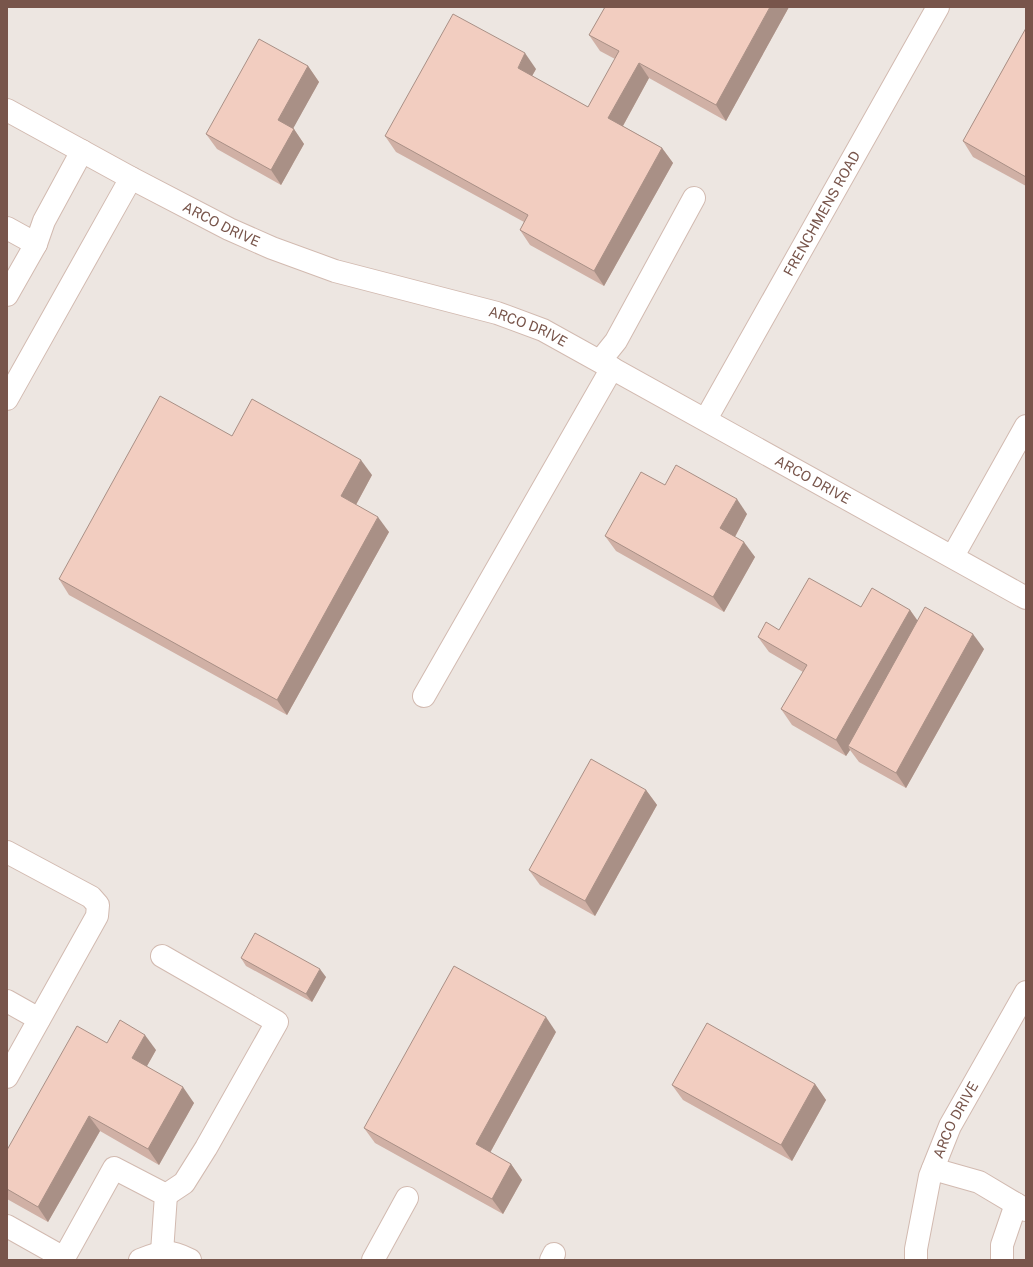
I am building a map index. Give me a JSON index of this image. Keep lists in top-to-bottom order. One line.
{"streets":{"street":["FRENCHMENS ROAD","ARCO DRIVE"]},"crossings":[["FRENCHMENS ROAD","ARCO DRIVE"]]}
